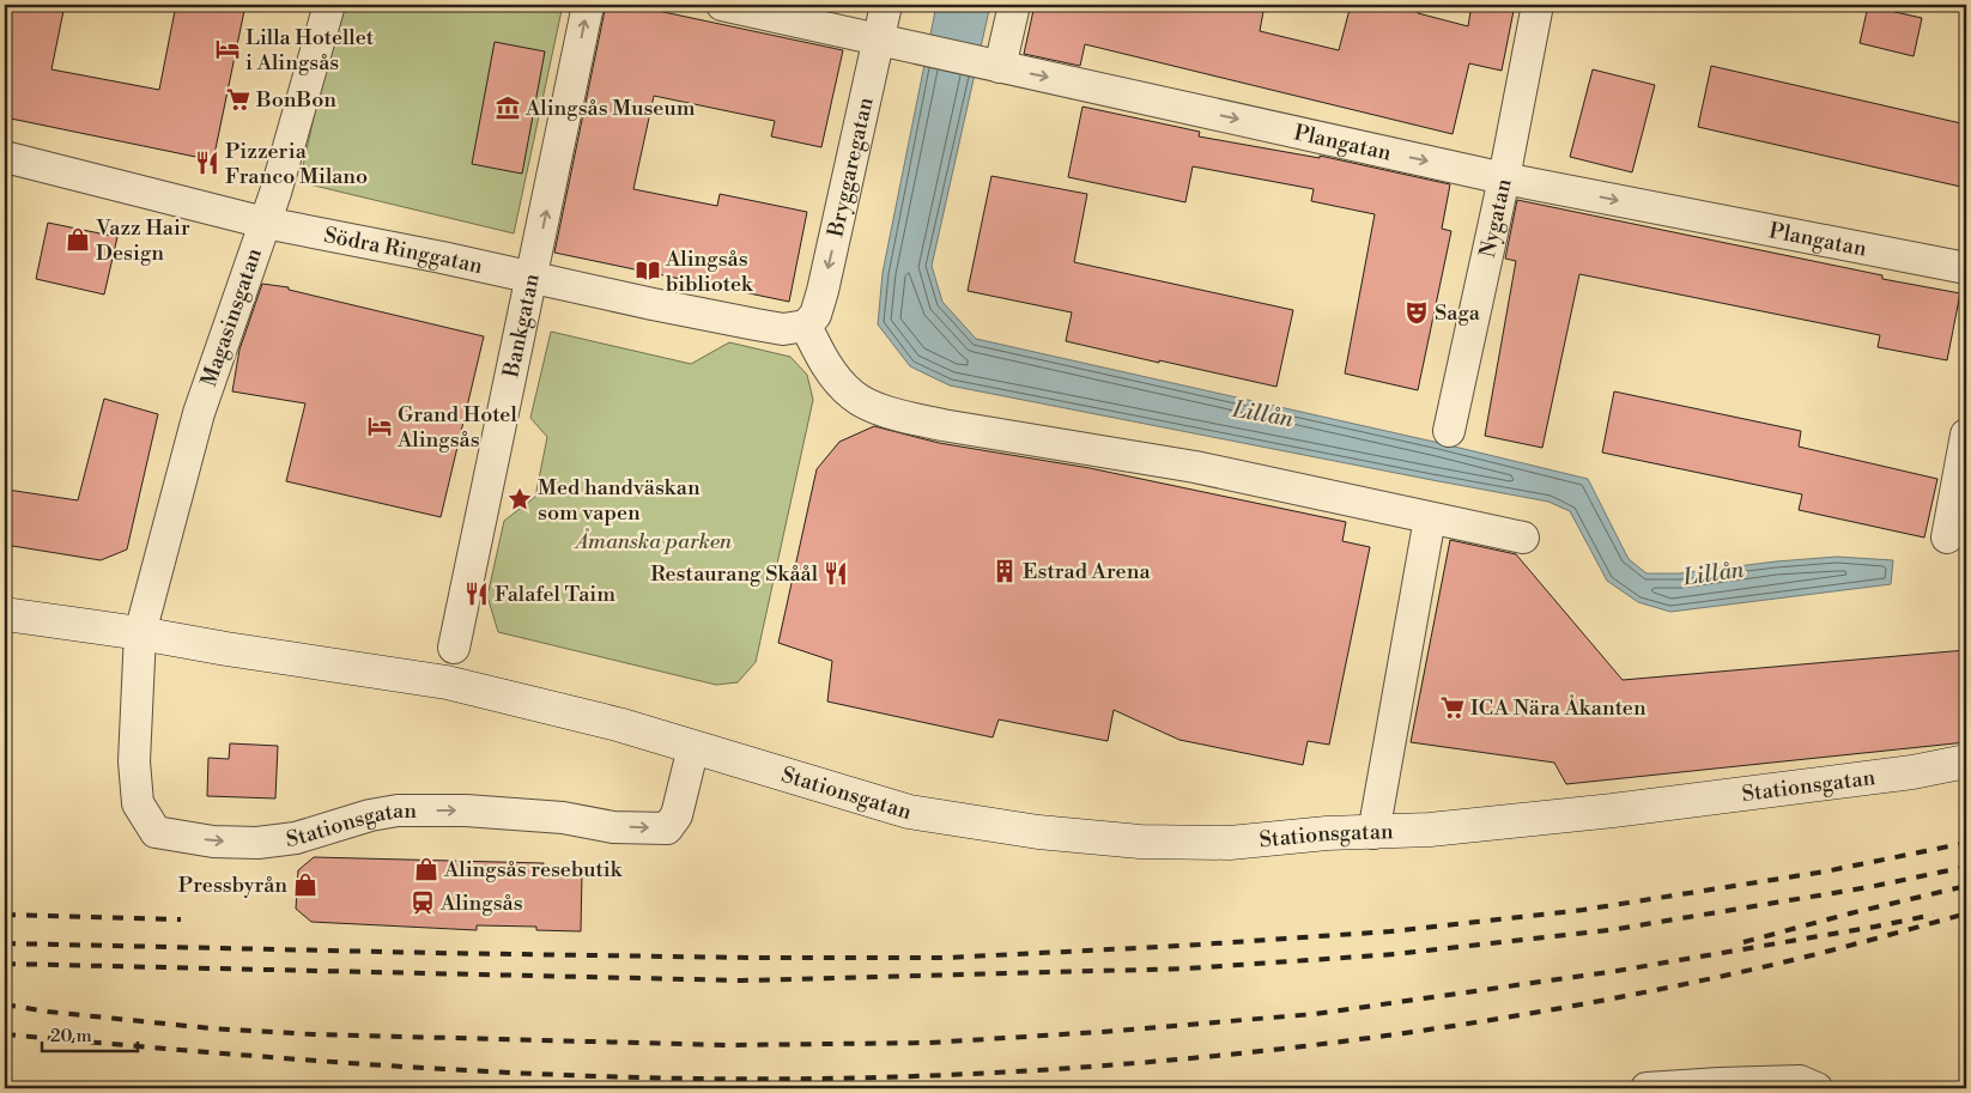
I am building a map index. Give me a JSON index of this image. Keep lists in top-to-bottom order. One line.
{"streets":{"street":["Plangatan","Bryggaregatan","Nygatan","Södra Ringgatan","Magasinsgatan","Bankgatan","Stationsgatan"]},"crossings":[["Plangatan","Bryggaregatan"],["Plangatan","Nygatan"],["Bryggaregatan","Södra Ringgatan"],["Södra Ringgatan","Magasinsgatan"],["Södra Ringgatan","Bankgatan"],["Magasinsgatan","Stationsgatan"]],"one_way":["Plangatan","Bryggaregatan","Bankgatan"],"water":["Lillån"],"parks":["Åmanska parken"],"places":{"hotel":["Lilla Hotellet i Alingsås","Grand Hotel Alingsås"],"supermarket":["BonBon","ICA Nära Åkanten"],"museum":["Alingsås Museum"],"restaurant":["Pizzeria Franco Milano","Restaurang Skåål","Falafel Taim"],"shop":["Vazz Hair Design","Alingsås resebutik","Pressbyrån"],"library":["Alingsås bibliotek"],"theatre":["Saga"],"place":["Med handväskan som vapen"],"building":["Estrad Arena"],"station":["Alingsås"]},"scale_bar":"20 m"}
